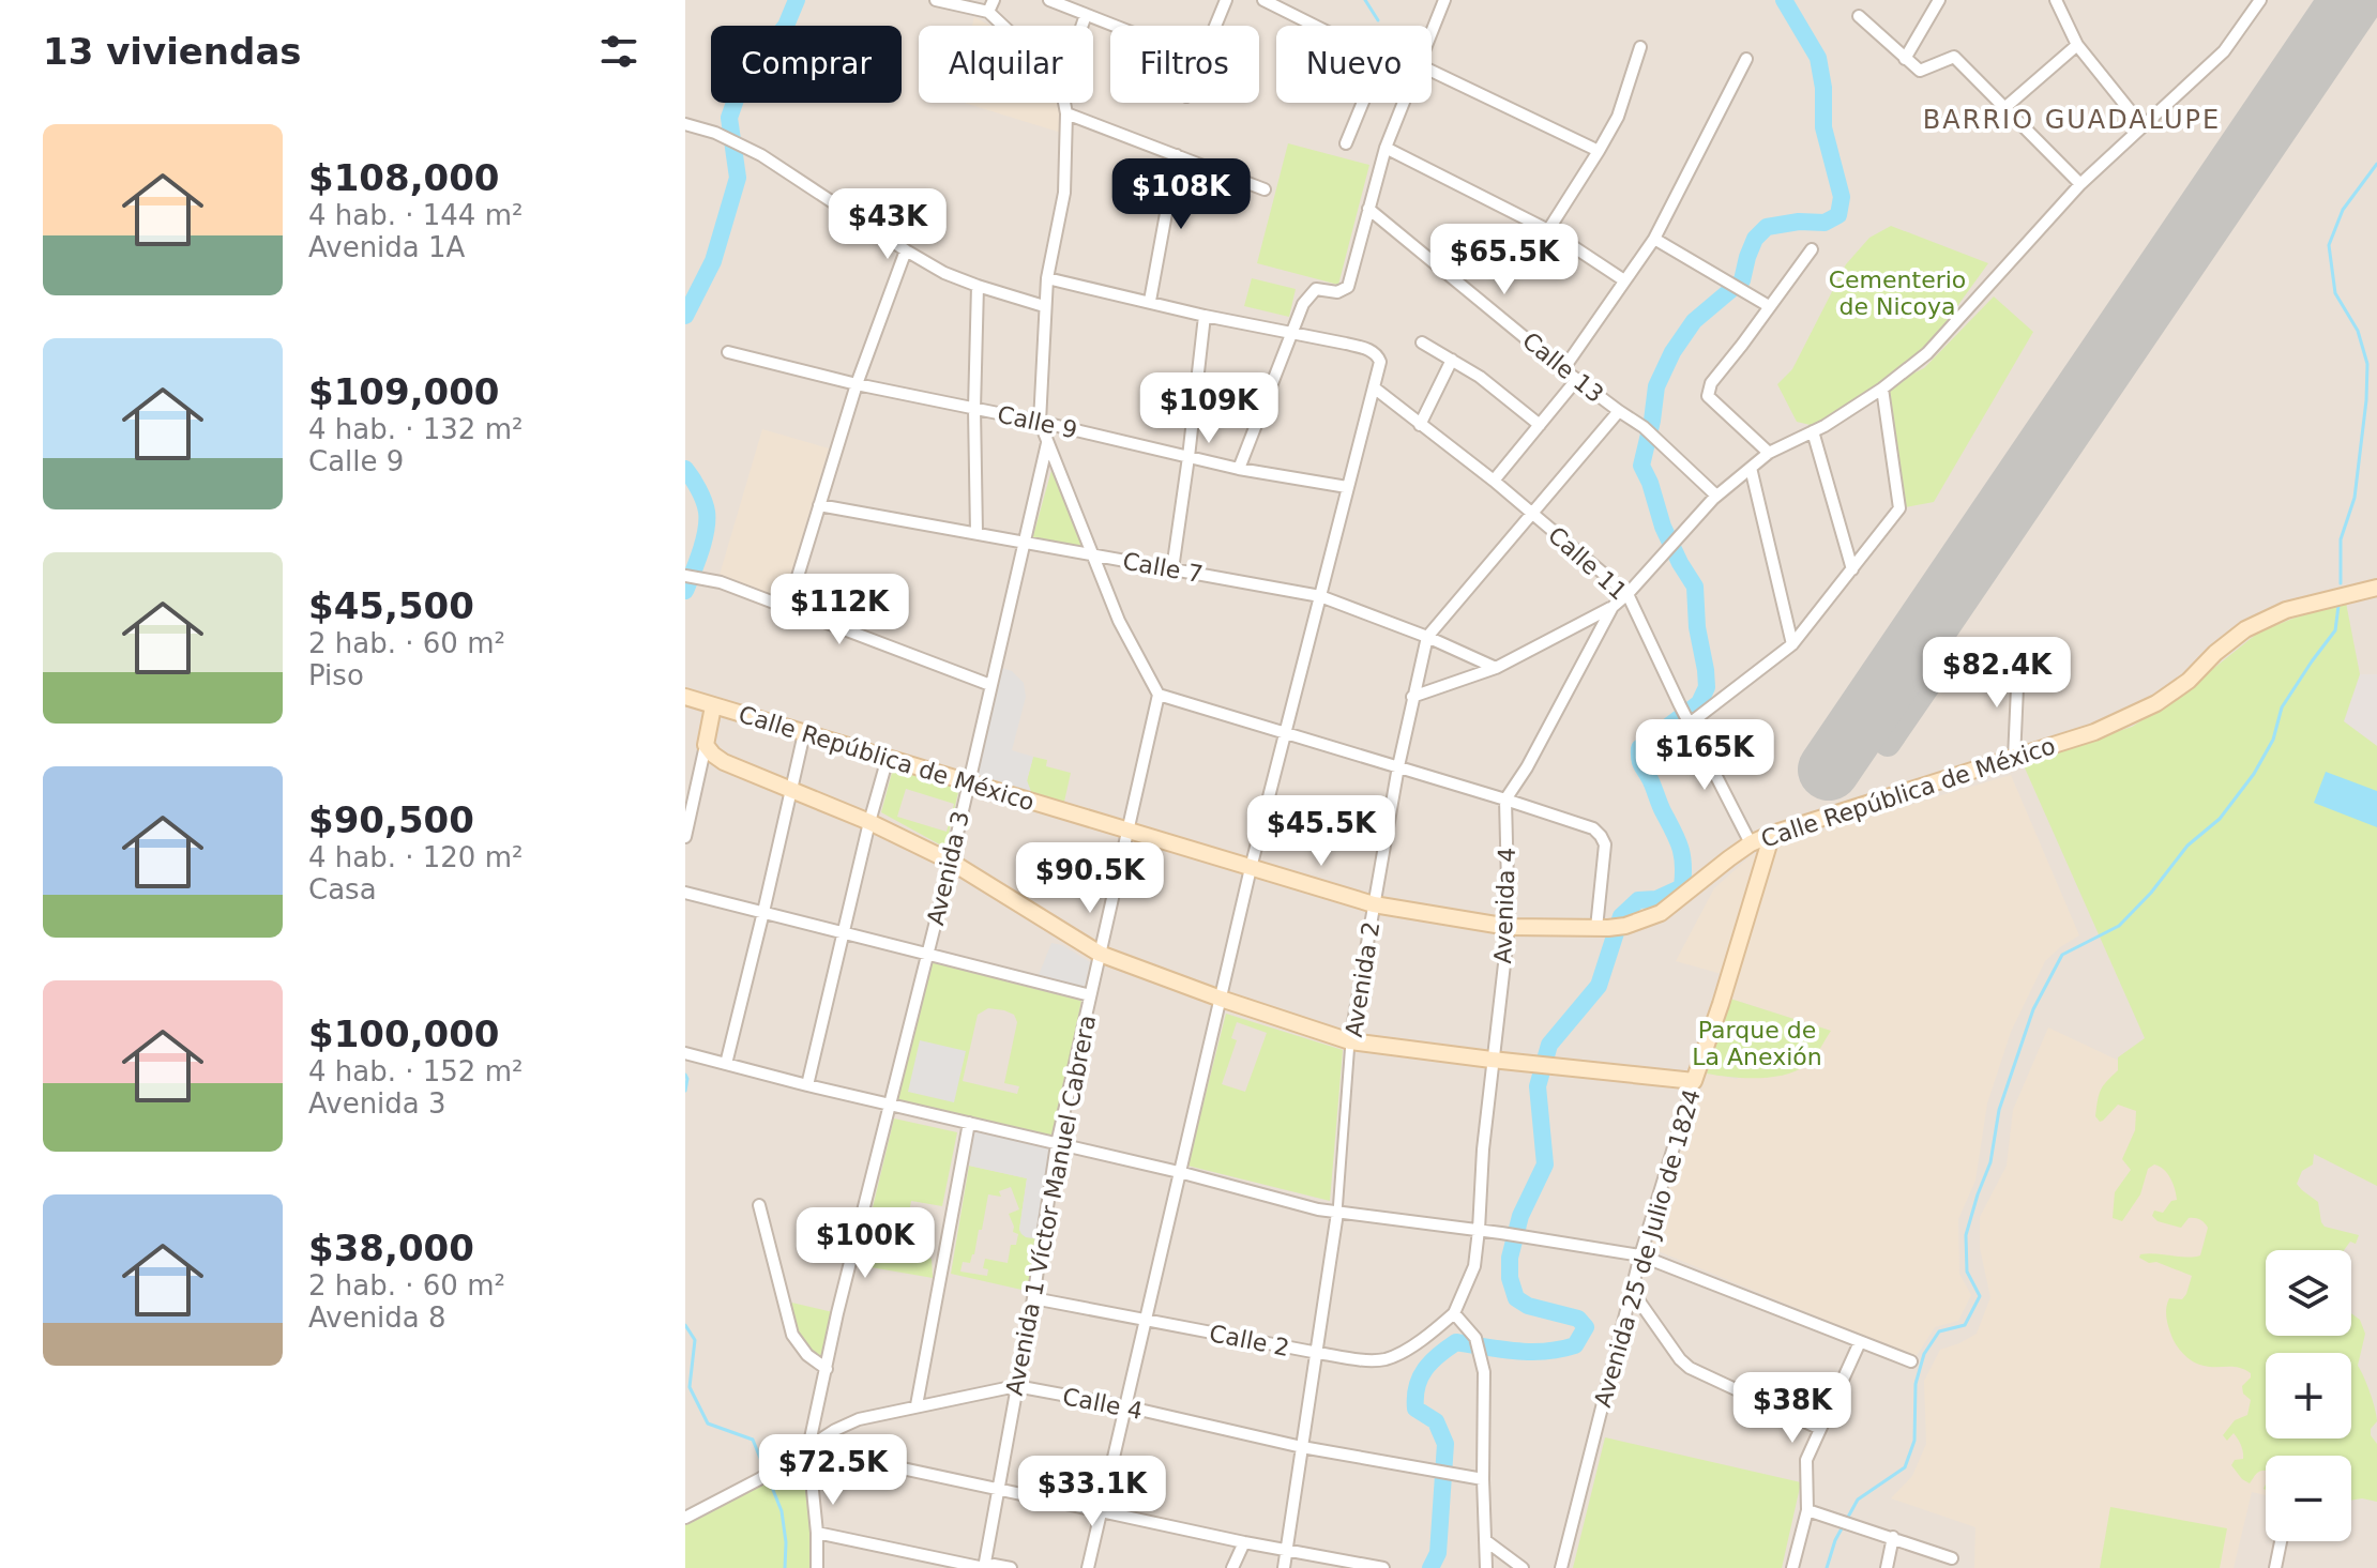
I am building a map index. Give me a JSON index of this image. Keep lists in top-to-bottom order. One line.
{"streets":{"main road":["Calle República de México","Avenida 25 de Julio de 1824"],"street":["Calle 13","Calle 9","Calle 11","Calle 7","Avenida 3","Avenida 4","Avenida 2","Avenida 1 Víctor Manuel Cabrera","Calle 2","Calle 4"]},"crossings":[["Calle 13","Avenida 2"],["Calle 11","Calle República de México"],["Calle 11","Avenida 2"],["Calle 7","Avenida 3"],["Calle 7","Avenida 2"],["Calle República de México","Avenida 3"],["Calle República de México","Avenida 4"],["Calle República de México","Avenida 2"],["Calle República de México","Avenida 1 Víctor Manuel Cabrera"],["Calle República de México","Avenida 25 de Julio de 1824"],["Avenida 3","Calle 4"],["Avenida 4","Calle 2"],["Avenida 2","Calle 2"],["Avenida 2","Calle 4"],["Avenida 1 Víctor Manuel Cabrera","Calle 2"],["Avenida 1 Víctor Manuel Cabrera","Calle 4"]],"districts":["BARRIO GUADALUPE"],"parks":["Cementerio de Nicoya","Parque de La Anexión"],"page":{"heading":"13 viviendas","chip":["Comprar","Alquilar","Filtros","Nuevo"],"list":[{"name":"$108,000","note":"4 hab. · 144 m² · Avenida 1A"},{"name":"$109,000","note":"4 hab. · 132 m² · Calle 9"},{"name":"$45,500","note":"2 hab. · 60 m² · Piso"},{"name":"$90,500","note":"4 hab. · 120 m² · Casa"},{"name":"$100,000","note":"4 hab. · 152 m² · Avenida 3"},{"name":"$38,000","note":"2 hab. · 60 m² · Avenida 8"}],"price":["$108K","$43K","$65.5K","$109K","$112K","$82.4K","$165K","$45.5K","$90.5K","$100K","$38K","$72.5K","$33.1K"],"map_buttons":["+","−"]}}
